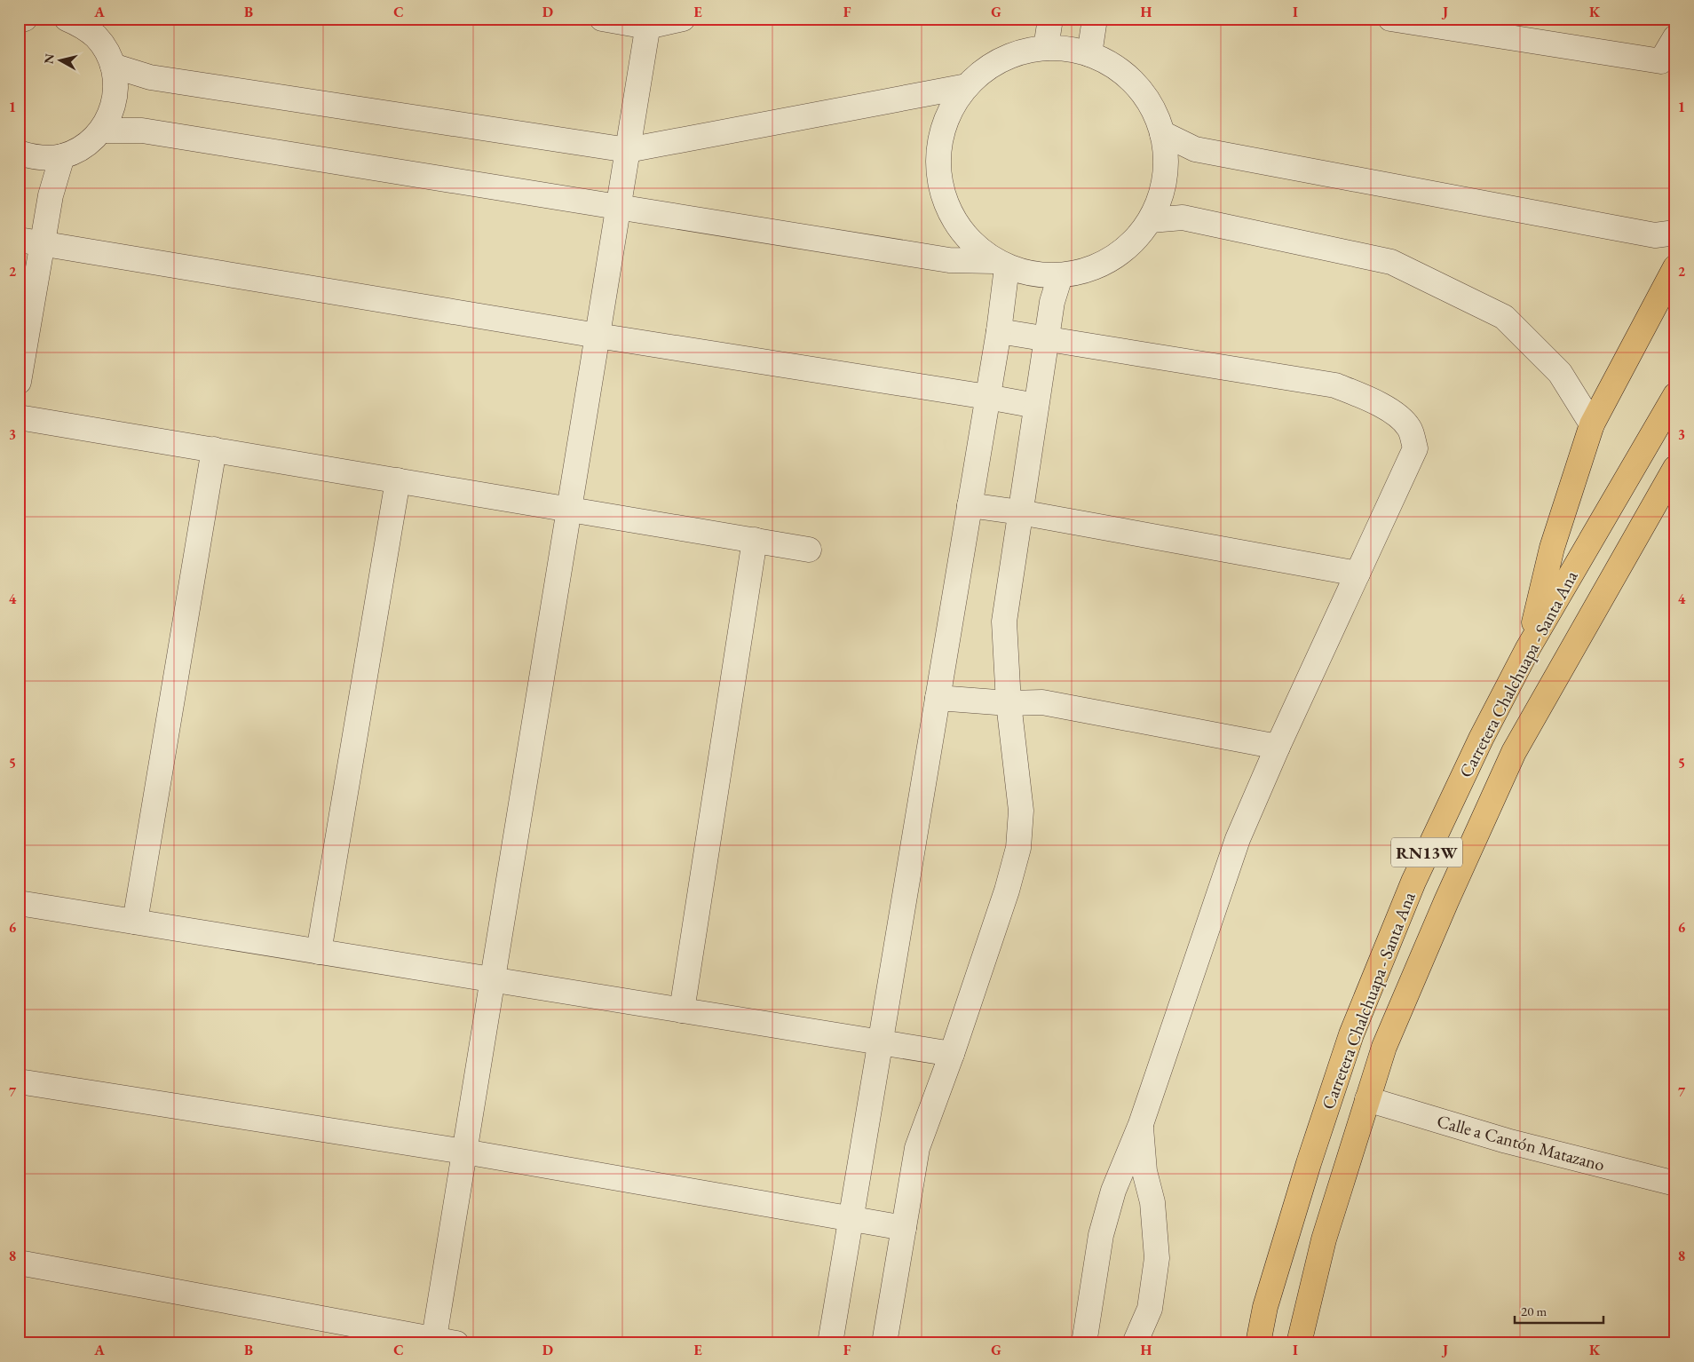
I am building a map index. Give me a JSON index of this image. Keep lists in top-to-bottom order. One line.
{"streets":{"highway":["Carretera Chalchuapa - Santa Ana","RN13W"],"street":["Calle a Cantón Matazano"]},"crossings":[["Carretera Chalchuapa - Santa Ana","Calle a Cantón Matazano"]],"scale_bar":"20 m","north":"left","grid":{"columns":["A","B","C","D","E","F","G","H","I","J","K"],"rows":["1","2","3","4","5","6","7","8"]}}
